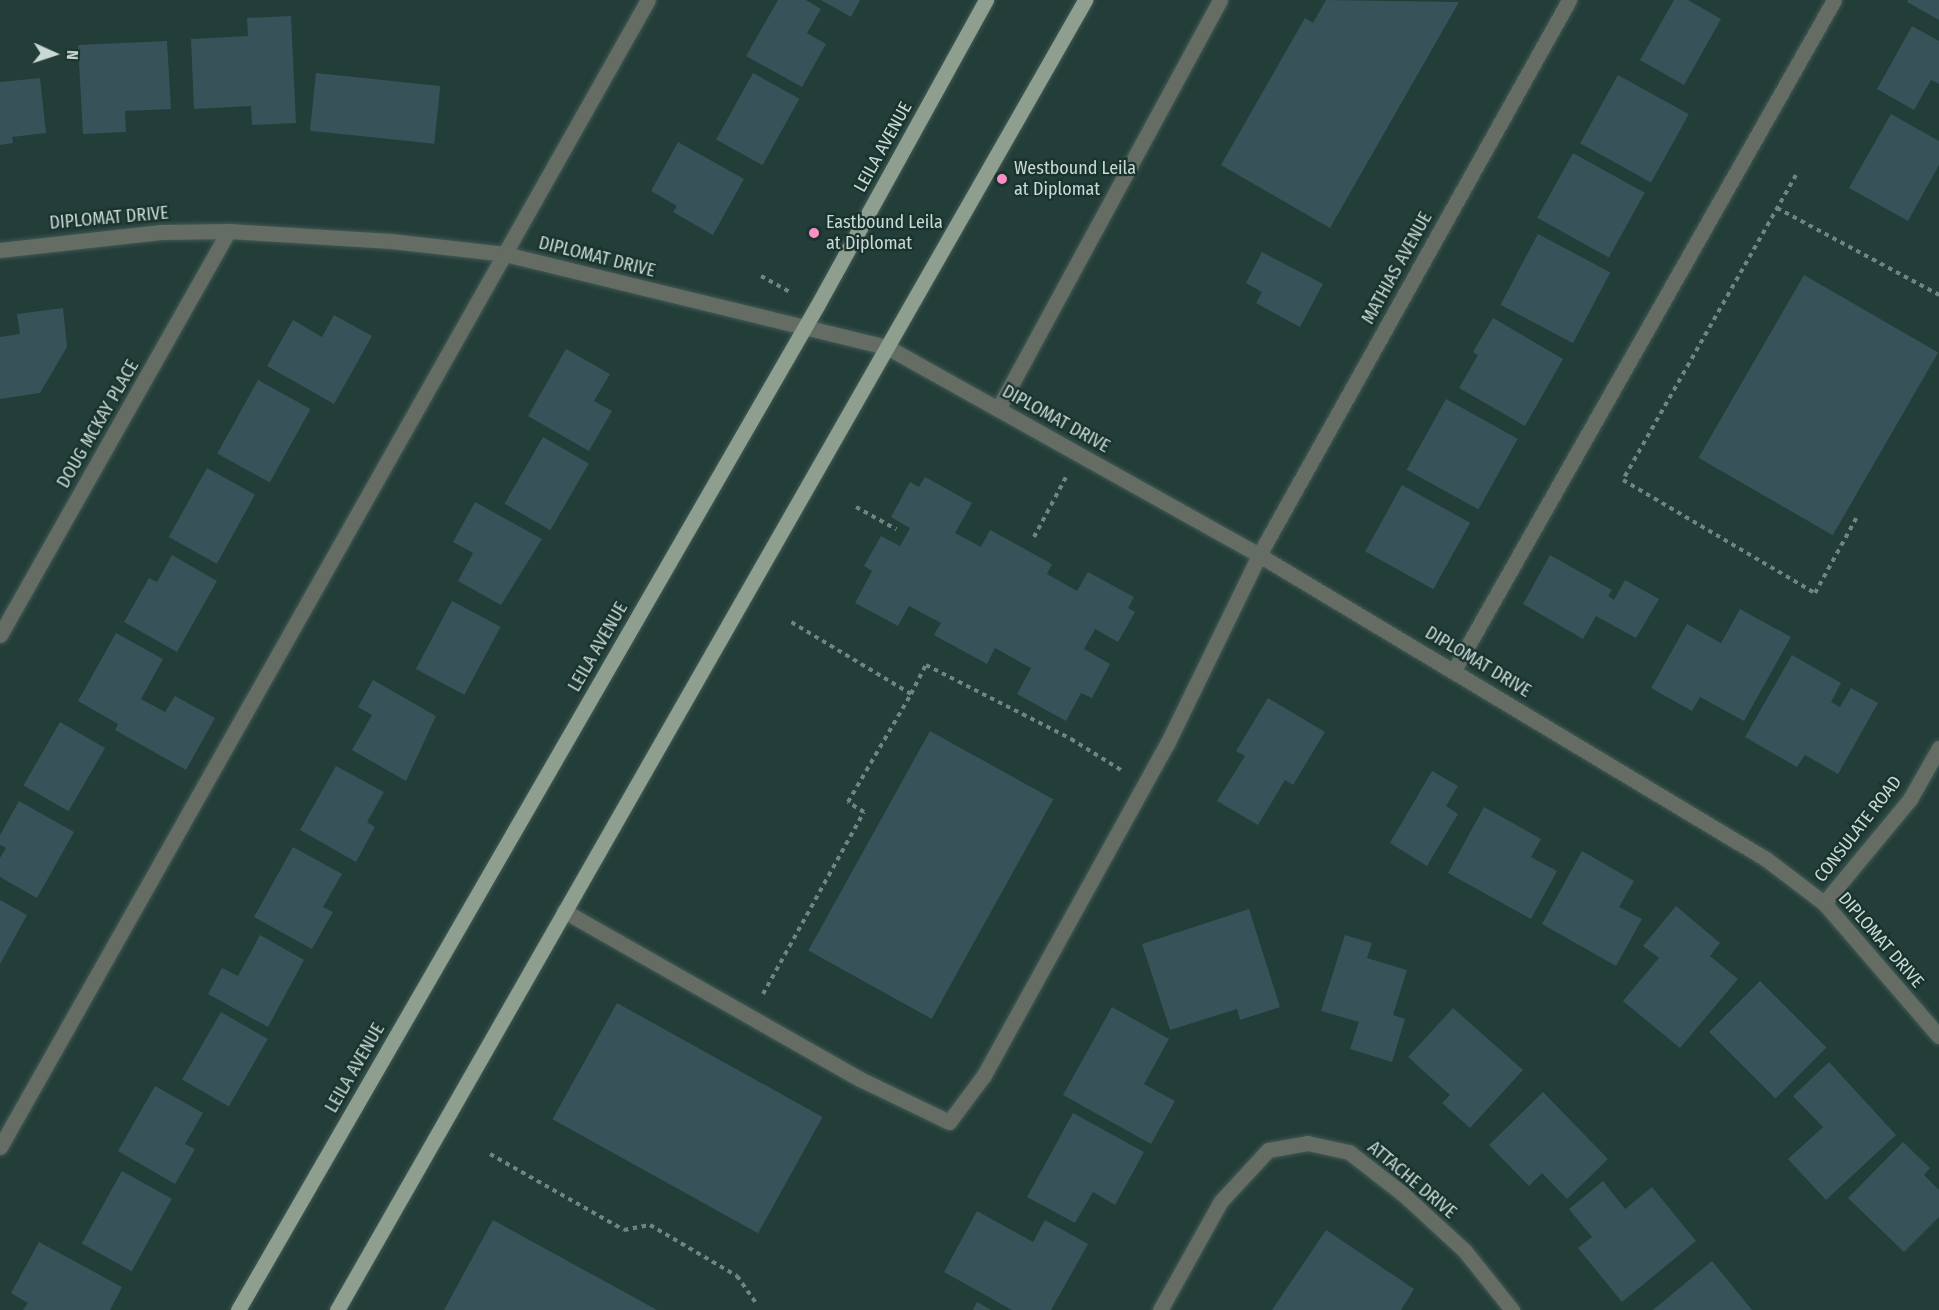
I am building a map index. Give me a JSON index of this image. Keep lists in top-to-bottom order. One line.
{"streets":{"main road":["LEILA AVENUE"],"street":["DIPLOMAT DRIVE","MATHIAS AVENUE","DOUG MCKAY PLACE","CONSULATE ROAD","ATTACHE DRIVE"]},"crossings":[["LEILA AVENUE","DIPLOMAT DRIVE"],["DIPLOMAT DRIVE","MATHIAS AVENUE"],["DIPLOMAT DRIVE","DOUG MCKAY PLACE"],["DIPLOMAT DRIVE","CONSULATE ROAD"]],"places":["Westbound Leila at Diplomat","Eastbound Leila at Diplomat"],"north":"right"}
